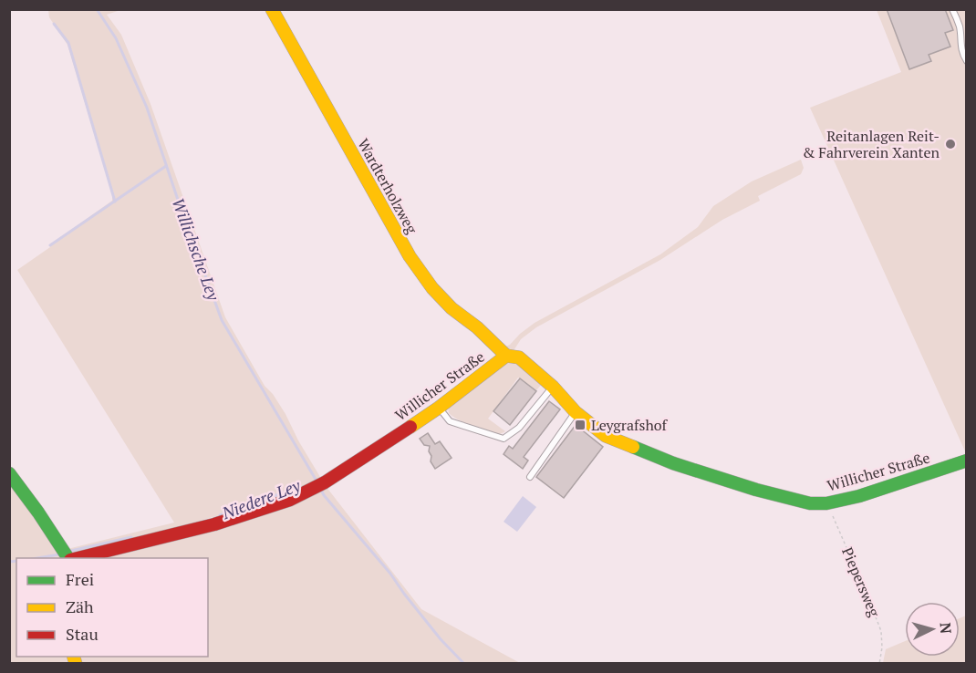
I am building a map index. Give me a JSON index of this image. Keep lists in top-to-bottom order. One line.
{"streets":{"street":["Wardterholzweg","Willicher Straße"],"path":["Piepersweg"]},"crossings":[["Wardterholzweg","Willicher Straße"],["Willicher Straße","Piepersweg"]],"water":["Willichsche Ley","Niedere Ley"],"places":{"other":["Reitanlagen Reit- & Fahrverein Xanten"],"transit":["Leygrafshof"]},"legend":["Frei","Zäh","Stau"],"north":"right"}
